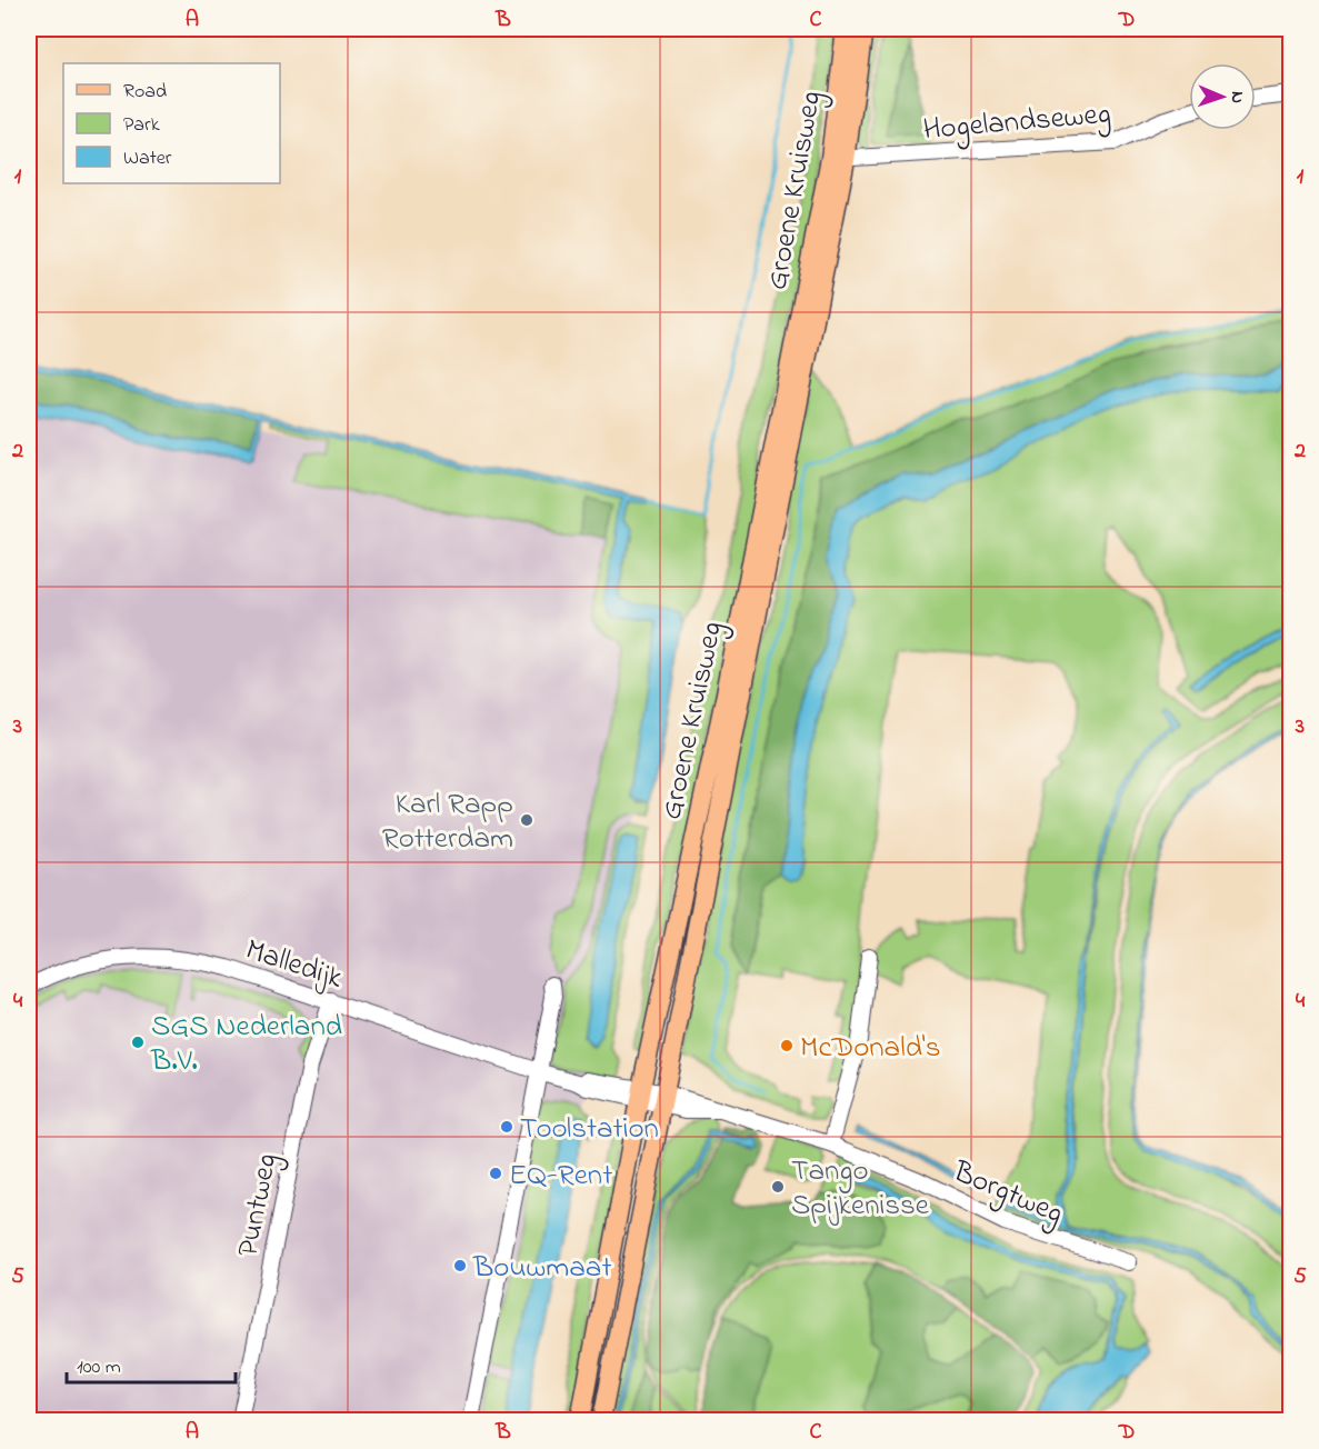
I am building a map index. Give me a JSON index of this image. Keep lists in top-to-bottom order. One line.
{"streets":{"main road":["Groene Kruisweg"],"street":["Hogelandseweg","Malledijk","Borgtweg","Puntweg"]},"crossings":[["Hogelandseweg","Groene Kruisweg"],["Groene Kruisweg","Malledijk"],["Groene Kruisweg","Borgtweg"],["Malledijk","Borgtweg"],["Malledijk","Puntweg"]],"places":["Karl Rapp Rotterdam","SGS Nederland B.V.","McDonald's","Toolstation","EQ-Rent","Tango Spijkenisse","Bouwmaat"],"legend":["Road","Park","Water"],"scale_bar":"100 m","north":"right","grid":{"columns":["A","B","C","D"],"rows":["1","2","3","4","5"]}}
